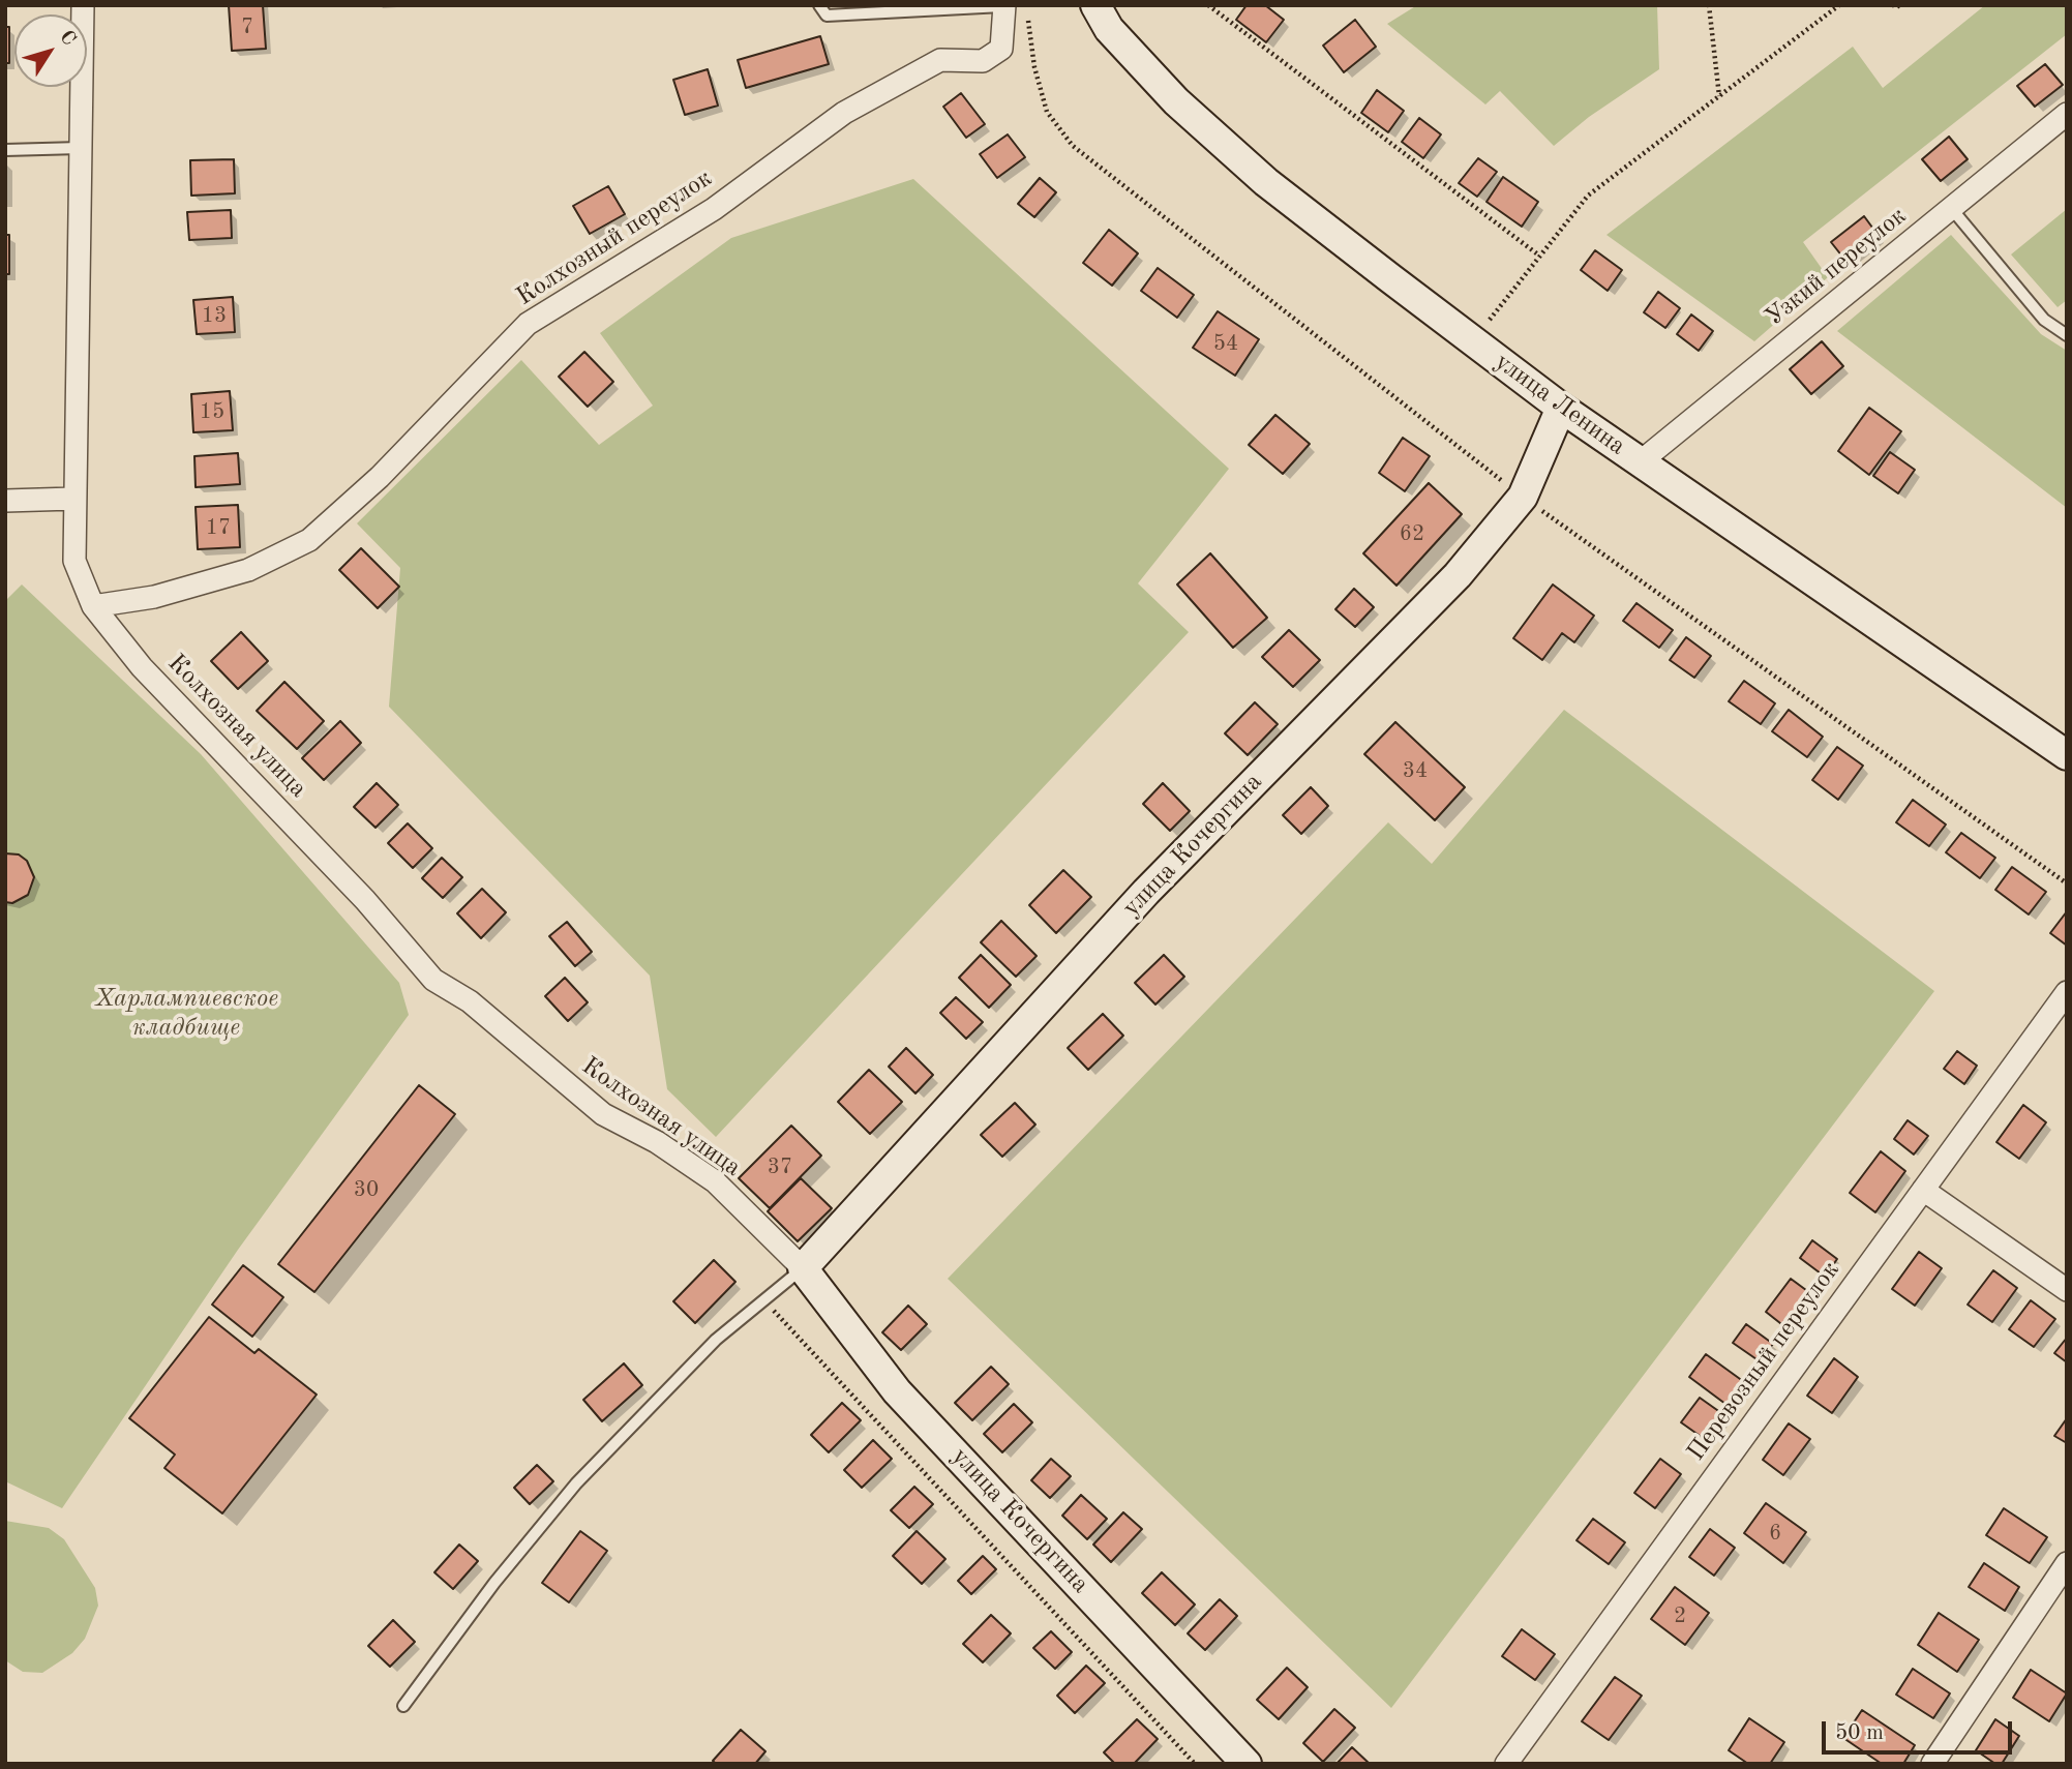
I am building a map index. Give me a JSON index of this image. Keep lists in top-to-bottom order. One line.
{"streets":{"main road":["улица Ленина","улица Кочергина"],"street":["Колхозный переулок","Узкий переулок","Колхозная улица","Перевозный переулок"]},"crossings":[["Колхозный переулок","Колхозная улица"],["Узкий переулок","улица Ленина"],["улица Ленина","улица Кочергина"],["Колхозная улица","улица Кочергина"]],"parks":["Харлампиевское кладбище"],"house_numbers":["7","13","54","15","17","62","34","37","30","6","2"],"scale_bar":"50 m","north":"top right"}
